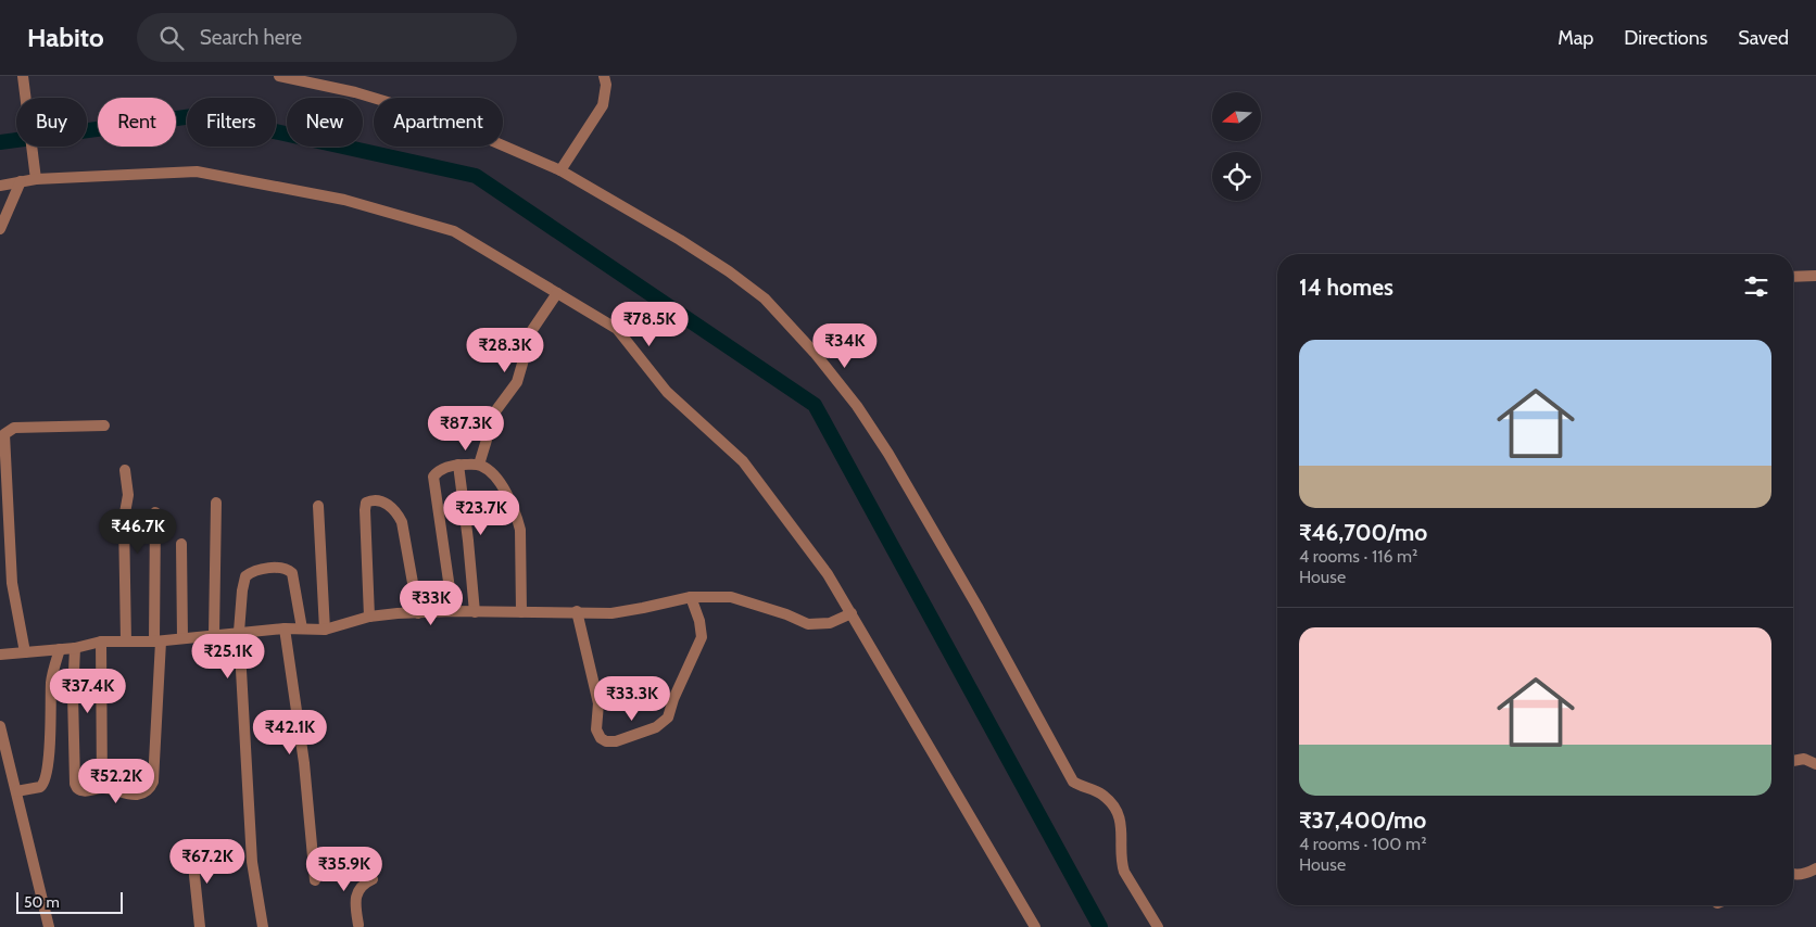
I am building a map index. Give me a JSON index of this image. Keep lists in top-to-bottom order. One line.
{"scale_bar":"50 m","north":"left","page":{"header":"Habito","search":"Search here","nav":["Map","Directions","Saved"],"chip":["Buy","Rent","Filters","New","Apartment"],"heading":"14 homes","price":["₹78.5K","₹34K","₹28.3K","₹87.3K","₹23.7K","₹46.7K","₹33K","₹25.1K","₹37.4K","₹33.3K","₹42.1K","₹52.2K","₹67.2K","₹35.9K"],"list":[{"name":"₹46,700/mo","note":"4 rooms · 116 m² · House"},{"name":"₹37,400/mo","note":"4 rooms · 100 m² · House"}],"scale":"50 m"}}
